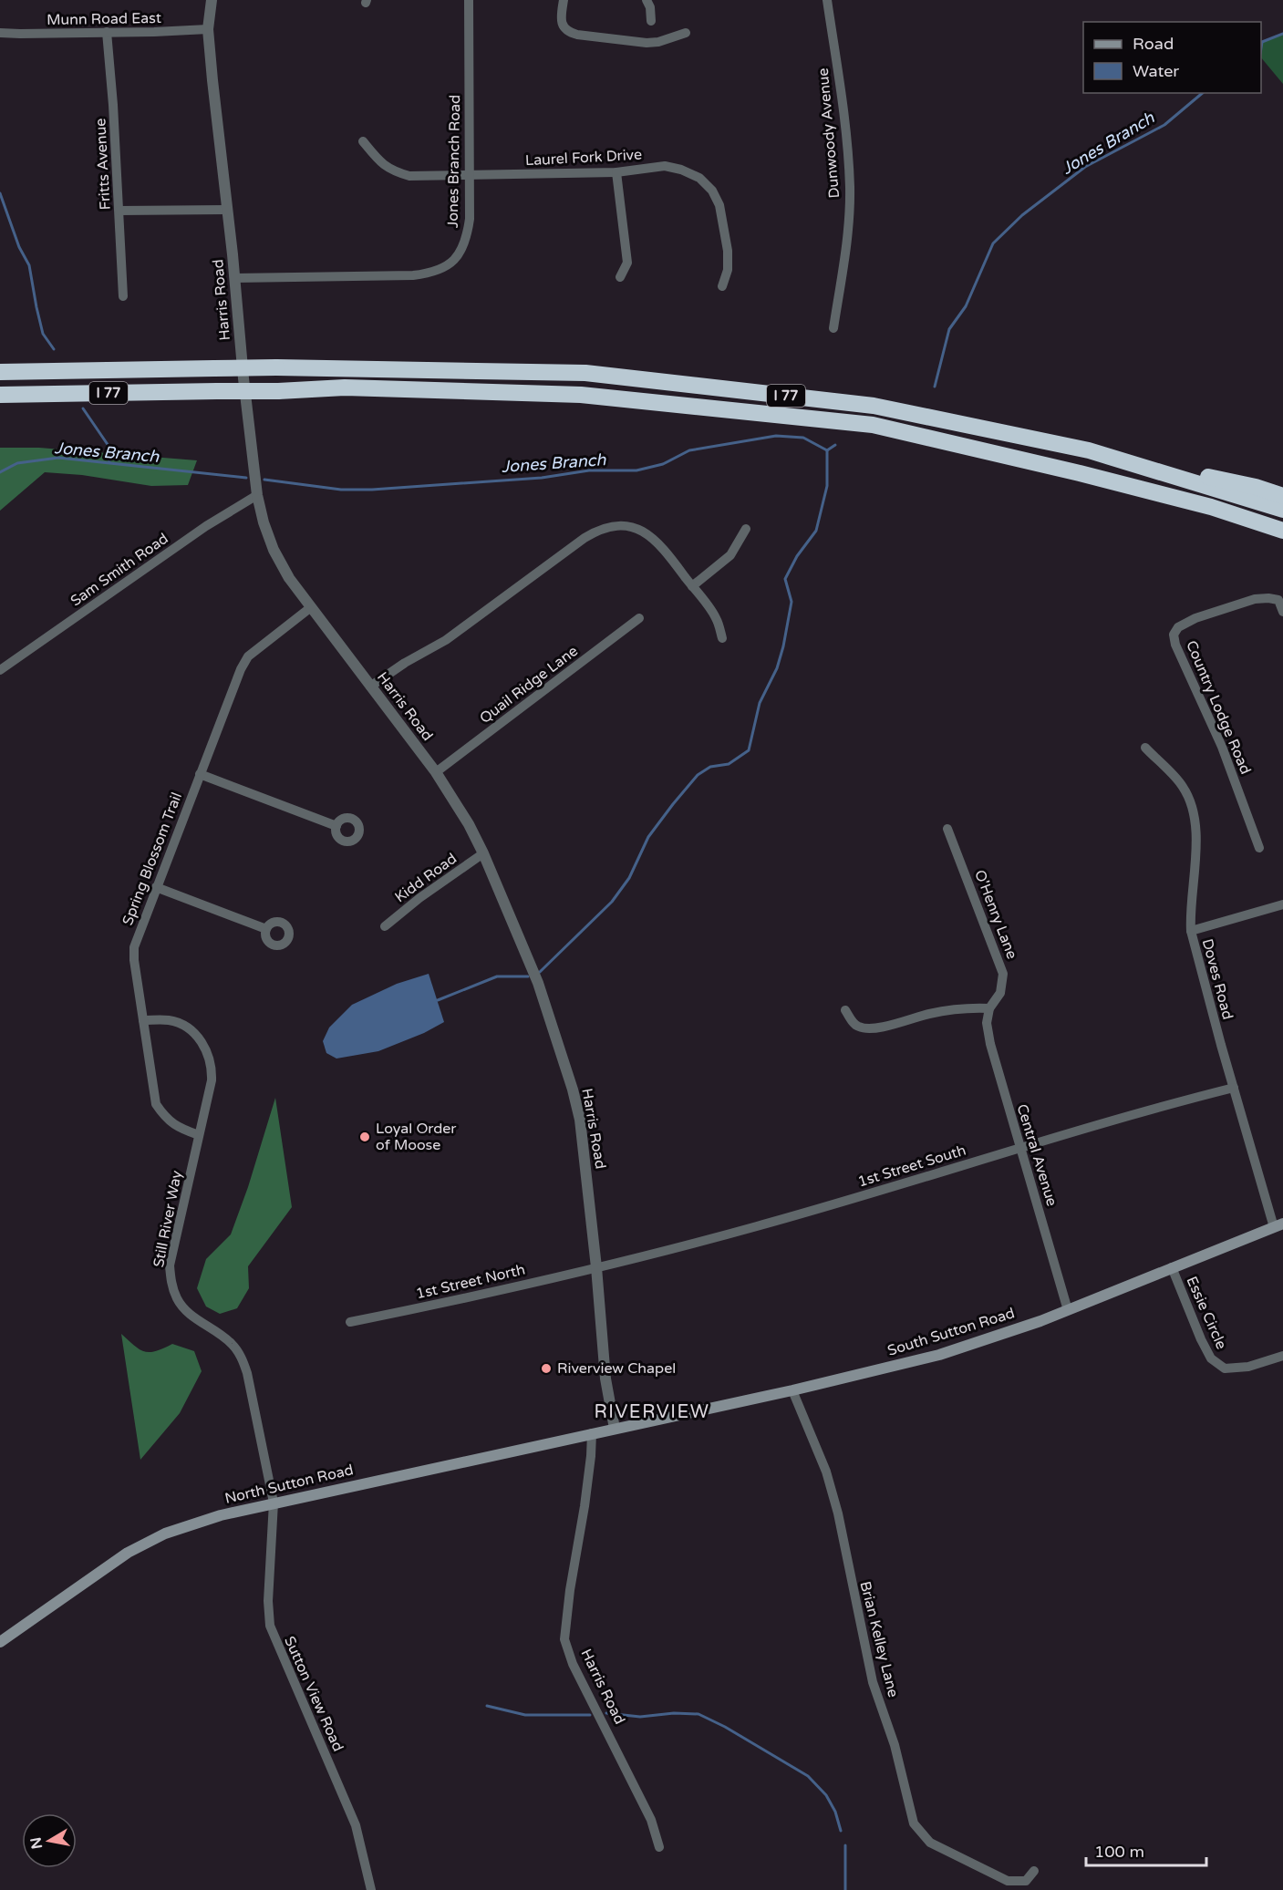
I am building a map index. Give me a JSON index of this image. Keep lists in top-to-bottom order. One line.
{"streets":{"highway":["I 77"],"main road":["South Sutton Road","North Sutton Road"],"street":["Munn Road East","Dunwoody Avenue","Laurel Fork Drive","Jones Branch Road","Fritts Avenue","Harris Road","Sam Smith Road","Quail Ridge Lane","Country Lodge Road","Spring Blossom Trail","Kidd Road","O'Henry Lane","Doves Road","Central Avenue","1st Street South","Still River Way","1st Street North","Essie Circle","Brian Kelley Lane","Sutton View Road"]},"crossings":[["Munn Road East","Fritts Avenue"],["Munn Road East","Harris Road"],["Laurel Fork Drive","Jones Branch Road"],["Jones Branch Road","Harris Road"],["Harris Road","Sam Smith Road"],["Harris Road","Quail Ridge Lane"],["Harris Road","Spring Blossom Trail"],["Harris Road","Kidd Road"],["Harris Road","1st Street South"],["Harris Road","1st Street North"],["Harris Road","South Sutton Road"],["Harris Road","North Sutton Road"],["Spring Blossom Trail","Still River Way"],["O'Henry Lane","Central Avenue"],["Doves Road","1st Street South"],["Doves Road","South Sutton Road"],["Central Avenue","1st Street South"],["Central Avenue","South Sutton Road"],["1st Street South","1st Street North"],["Still River Way","North Sutton Road"],["Still River Way","Sutton View Road"],["Essie Circle","South Sutton Road"],["South Sutton Road","North Sutton Road"],["South Sutton Road","Brian Kelley Lane"],["North Sutton Road","Sutton View Road"]],"districts":["RIVERVIEW"],"water":["Jones Branch"],"places":["Loyal Order of Moose","Riverview Chapel"],"legend":["Road","Water"],"scale_bar":"100 m","north":"left"}
